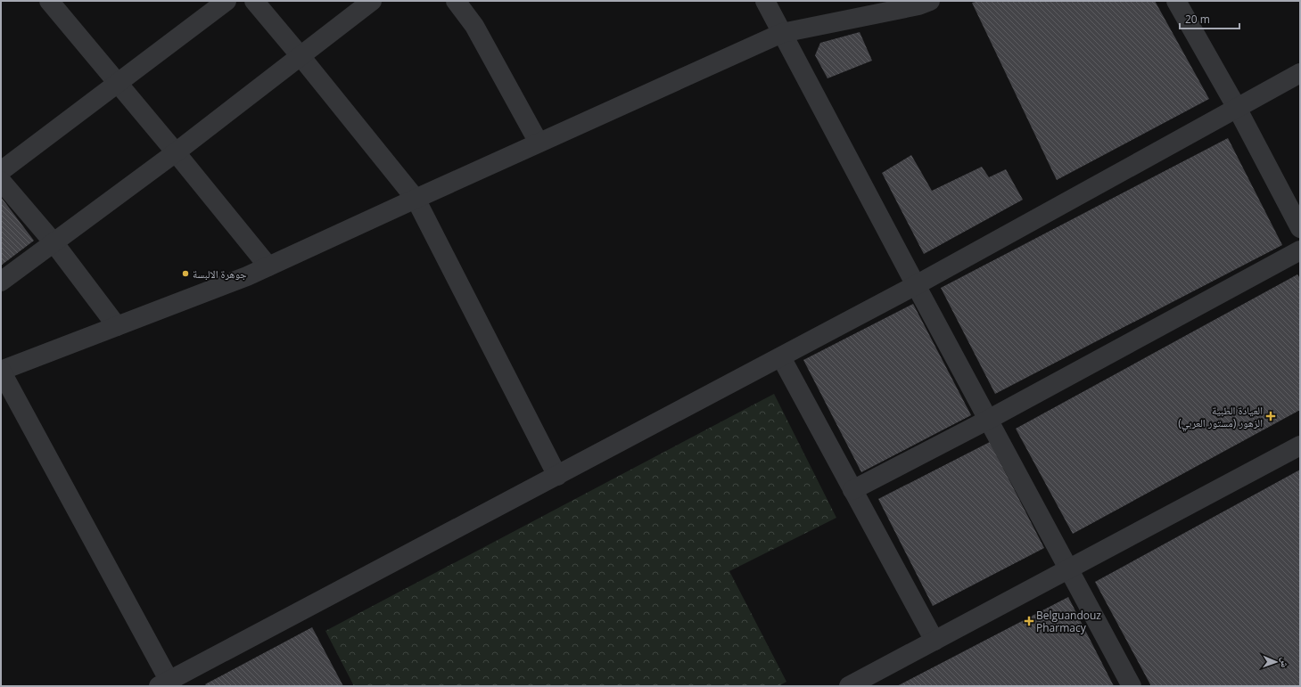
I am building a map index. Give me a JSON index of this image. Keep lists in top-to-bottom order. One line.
{"places":{"other":["جوهرة الالبسة"],"health":["العيادة الطبية الزهور (مستور العربي)","Belguandouz Pharmacy"]},"scale_bar":"20 m","north":"right"}
